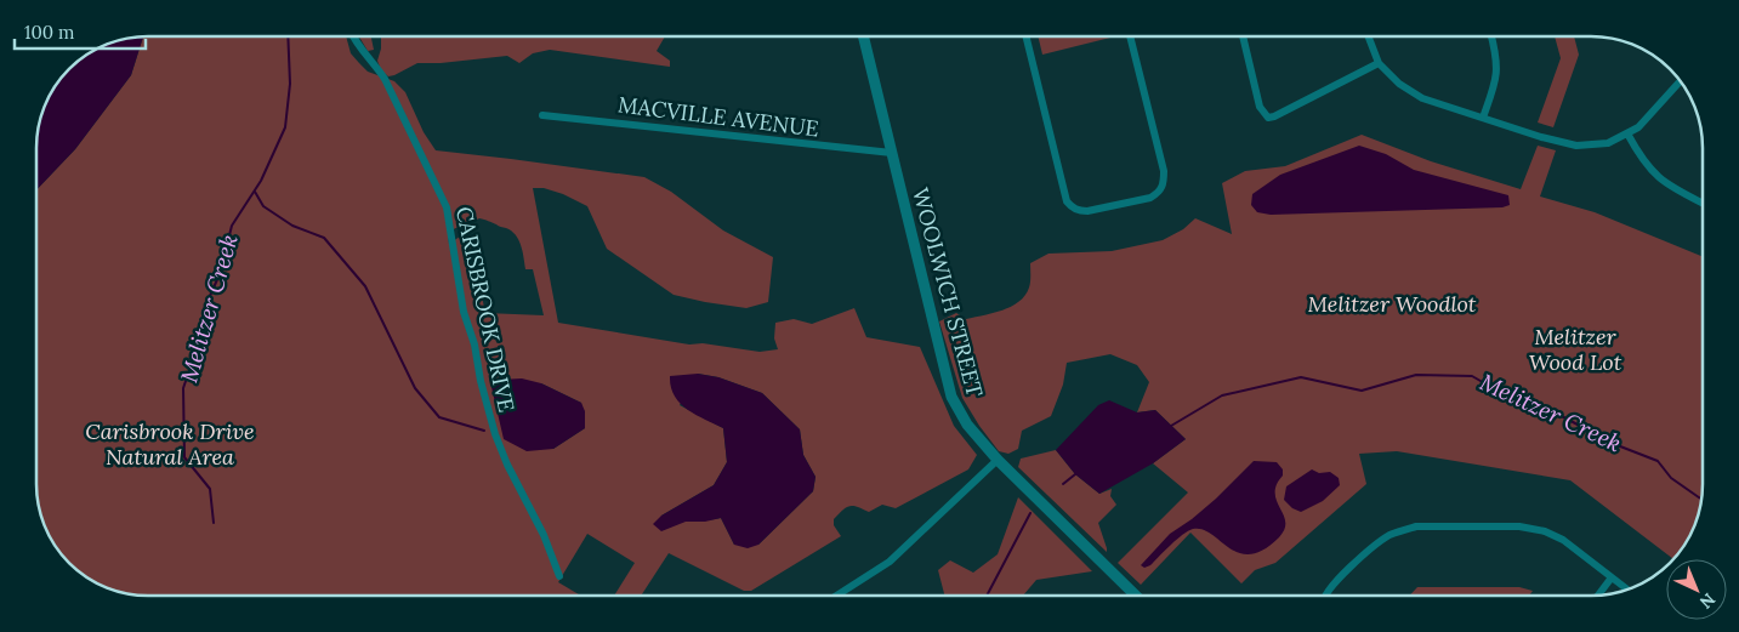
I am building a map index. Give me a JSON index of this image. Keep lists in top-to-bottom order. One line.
{"streets":{"street":["MACVILLE AVENUE","WOOLWICH STREET","CARISBROOK DRIVE"]},"crossings":[["MACVILLE AVENUE","WOOLWICH STREET"]],"water":["Melitzer Creek"],"parks":["Melitzer Woodlot","Melitzer Wood Lot","Carisbrook Drive Natural Area"],"scale_bar":"100 m","north":"bottom right"}
